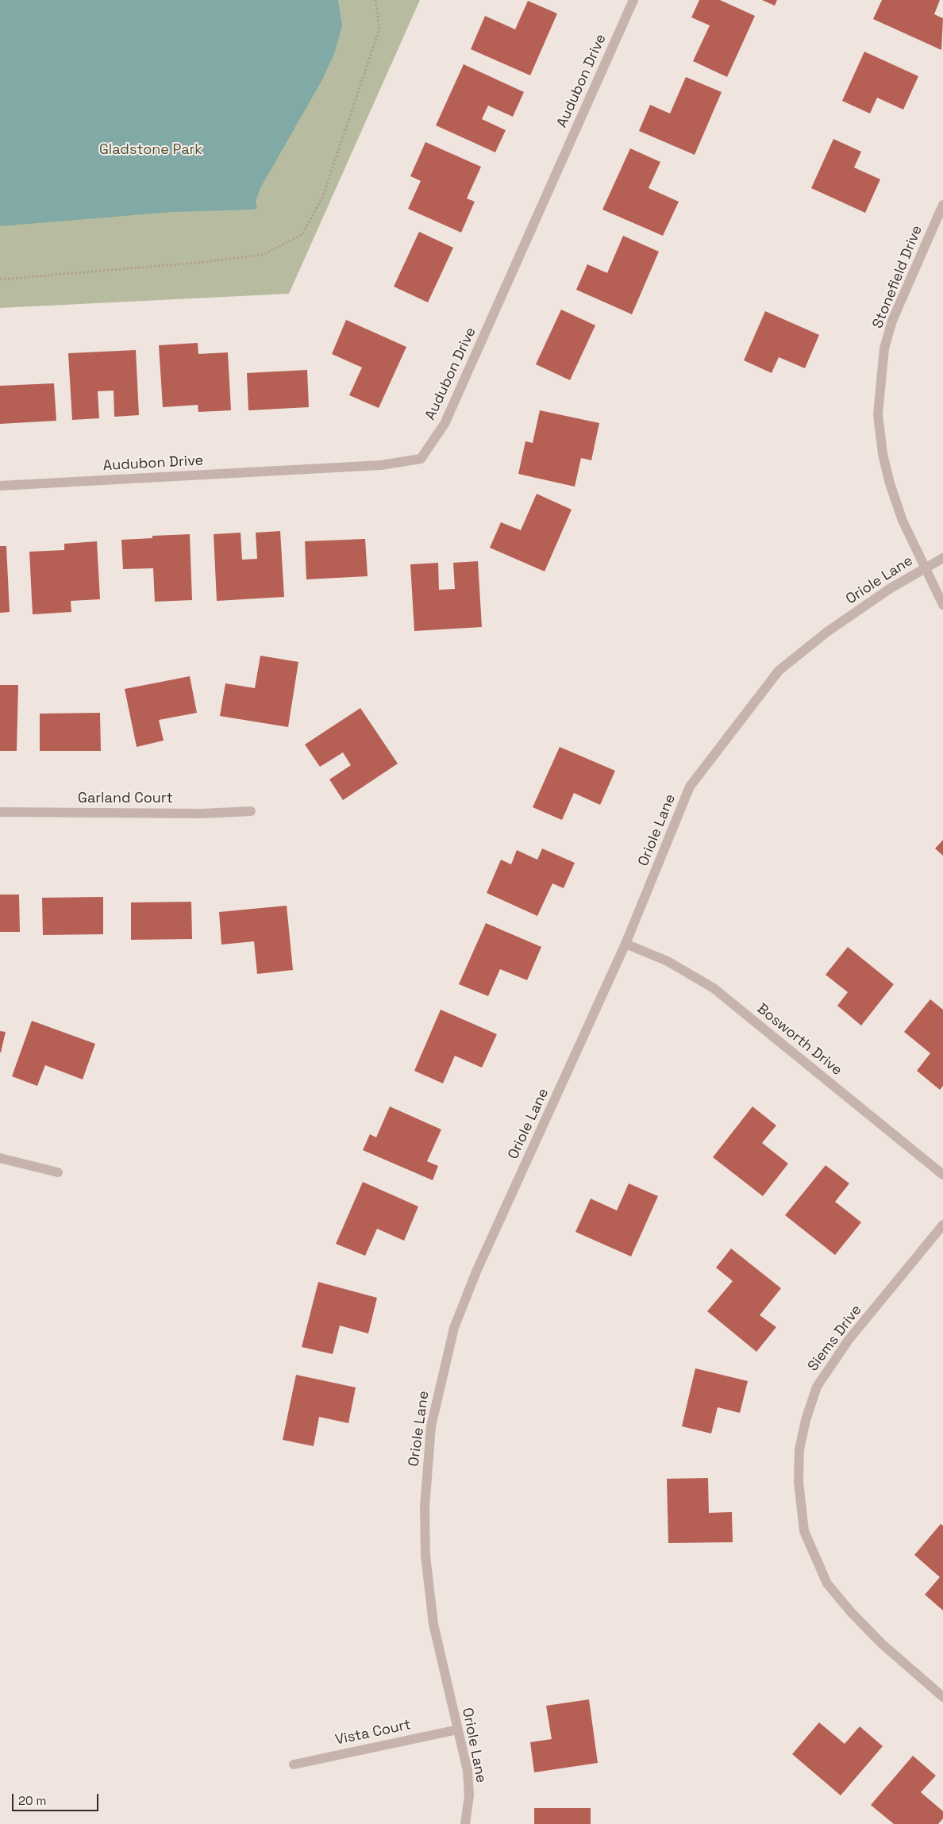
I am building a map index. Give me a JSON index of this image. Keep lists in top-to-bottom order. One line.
{"streets":{"street":["Audubon Drive","Stonefield Drive","Oriole Lane","Garland Court","Bosworth Drive","Siems Drive","Vista Court"]},"crossings":[["Stonefield Drive","Oriole Lane"],["Oriole Lane","Bosworth Drive"],["Oriole Lane","Vista Court"]],"parks":["Gladstone Park"],"scale_bar":"20 m"}
